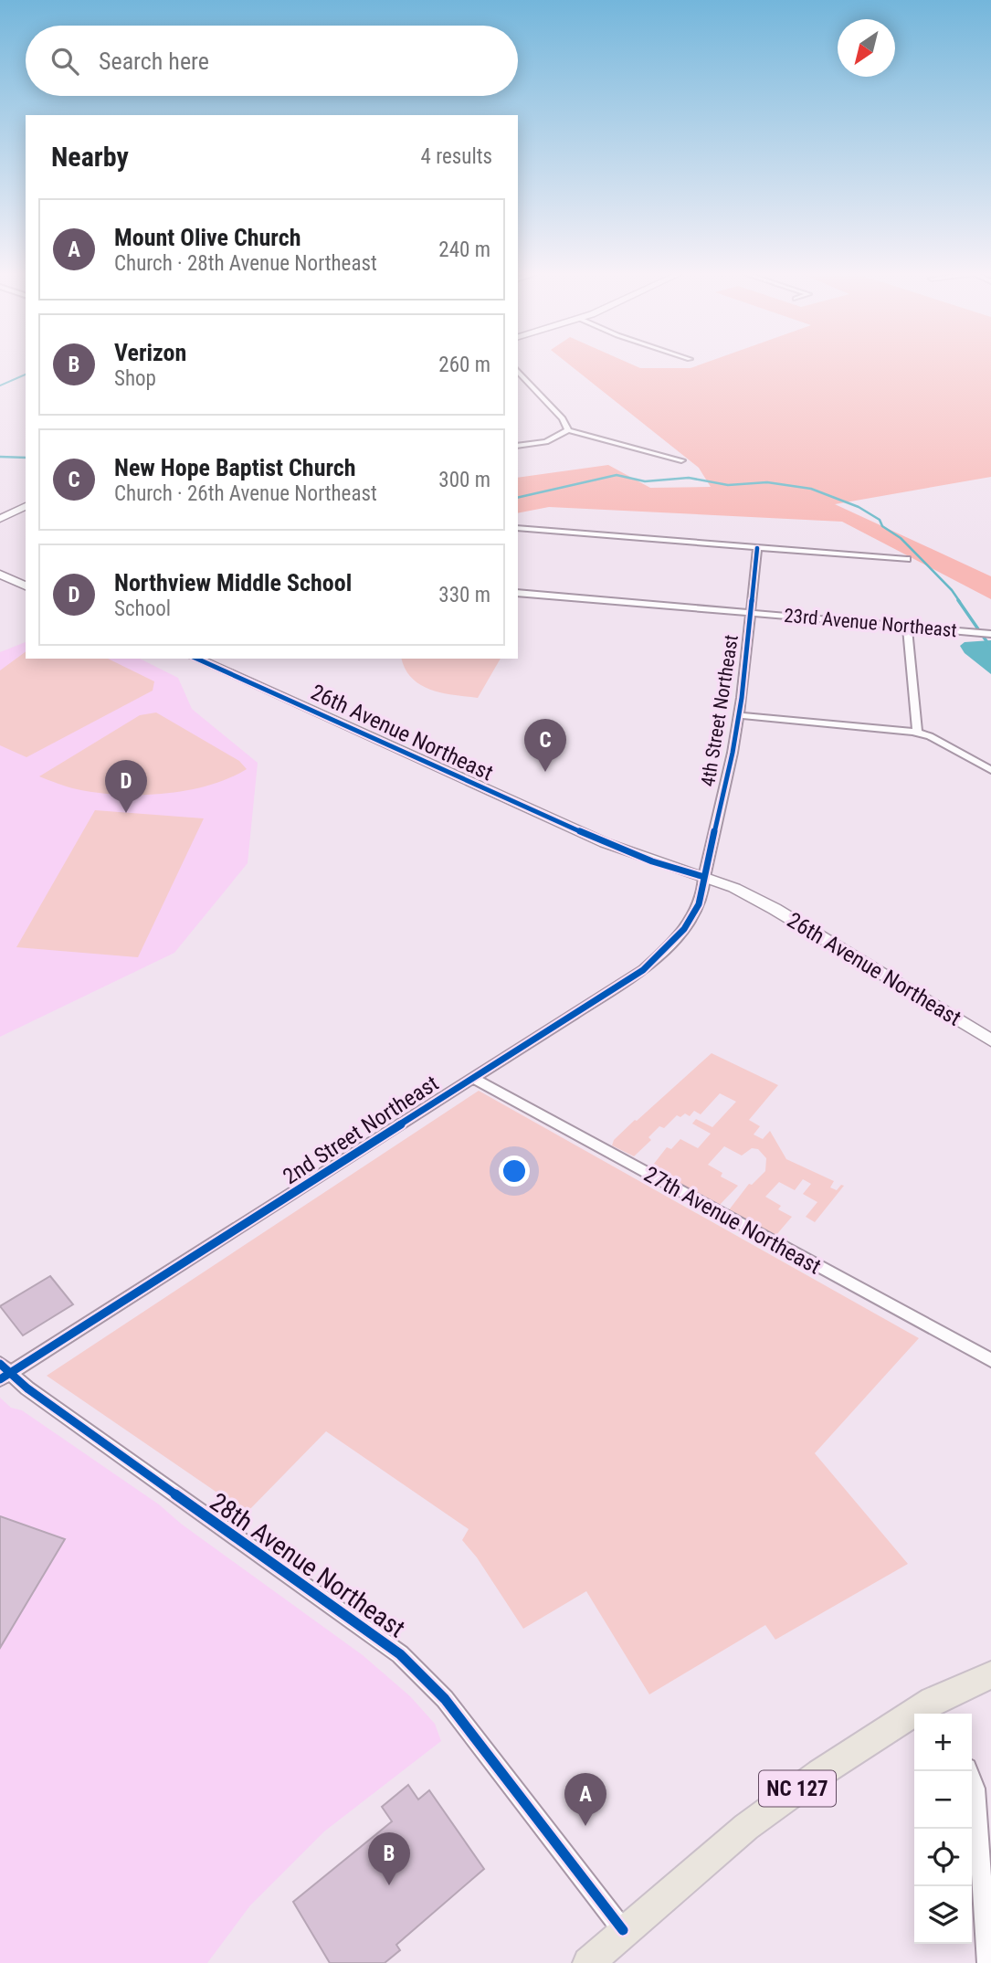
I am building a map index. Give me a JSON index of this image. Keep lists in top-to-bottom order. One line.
{"streets":{"main road":["NC 127"],"street":["23rd Avenue Northeast","4th Street Northeast","26th Avenue Northeast","2nd Street Northeast","27th Avenue Northeast","28th Avenue Northeast"]},"crossings":[["23rd Avenue Northeast","4th Street Northeast"],["4th Street Northeast","26th Avenue Northeast"],["4th Street Northeast","2nd Street Northeast"],["26th Avenue Northeast","2nd Street Northeast"],["2nd Street Northeast","27th Avenue Northeast"],["2nd Street Northeast","28th Avenue Northeast"],["28th Avenue Northeast","NC 127"]],"north":"bottom left","page":{"search":"Search here","heading":["Nearby","4 results"],"list":[{"mark":"A","name":"Mount Olive Church","note":"Church · 28th Avenue Northeast","value":"240 m"},{"mark":"B","name":"Verizon","note":"Shop","value":"260 m"},{"mark":"C","name":"New Hope Baptist Church","note":"Church · 26th Avenue Northeast","value":"300 m"},{"mark":"D","name":"Northview Middle School","note":"School","value":"330 m"}],"pins":["C","D","A","B"],"map_buttons":["+","−"]}}
